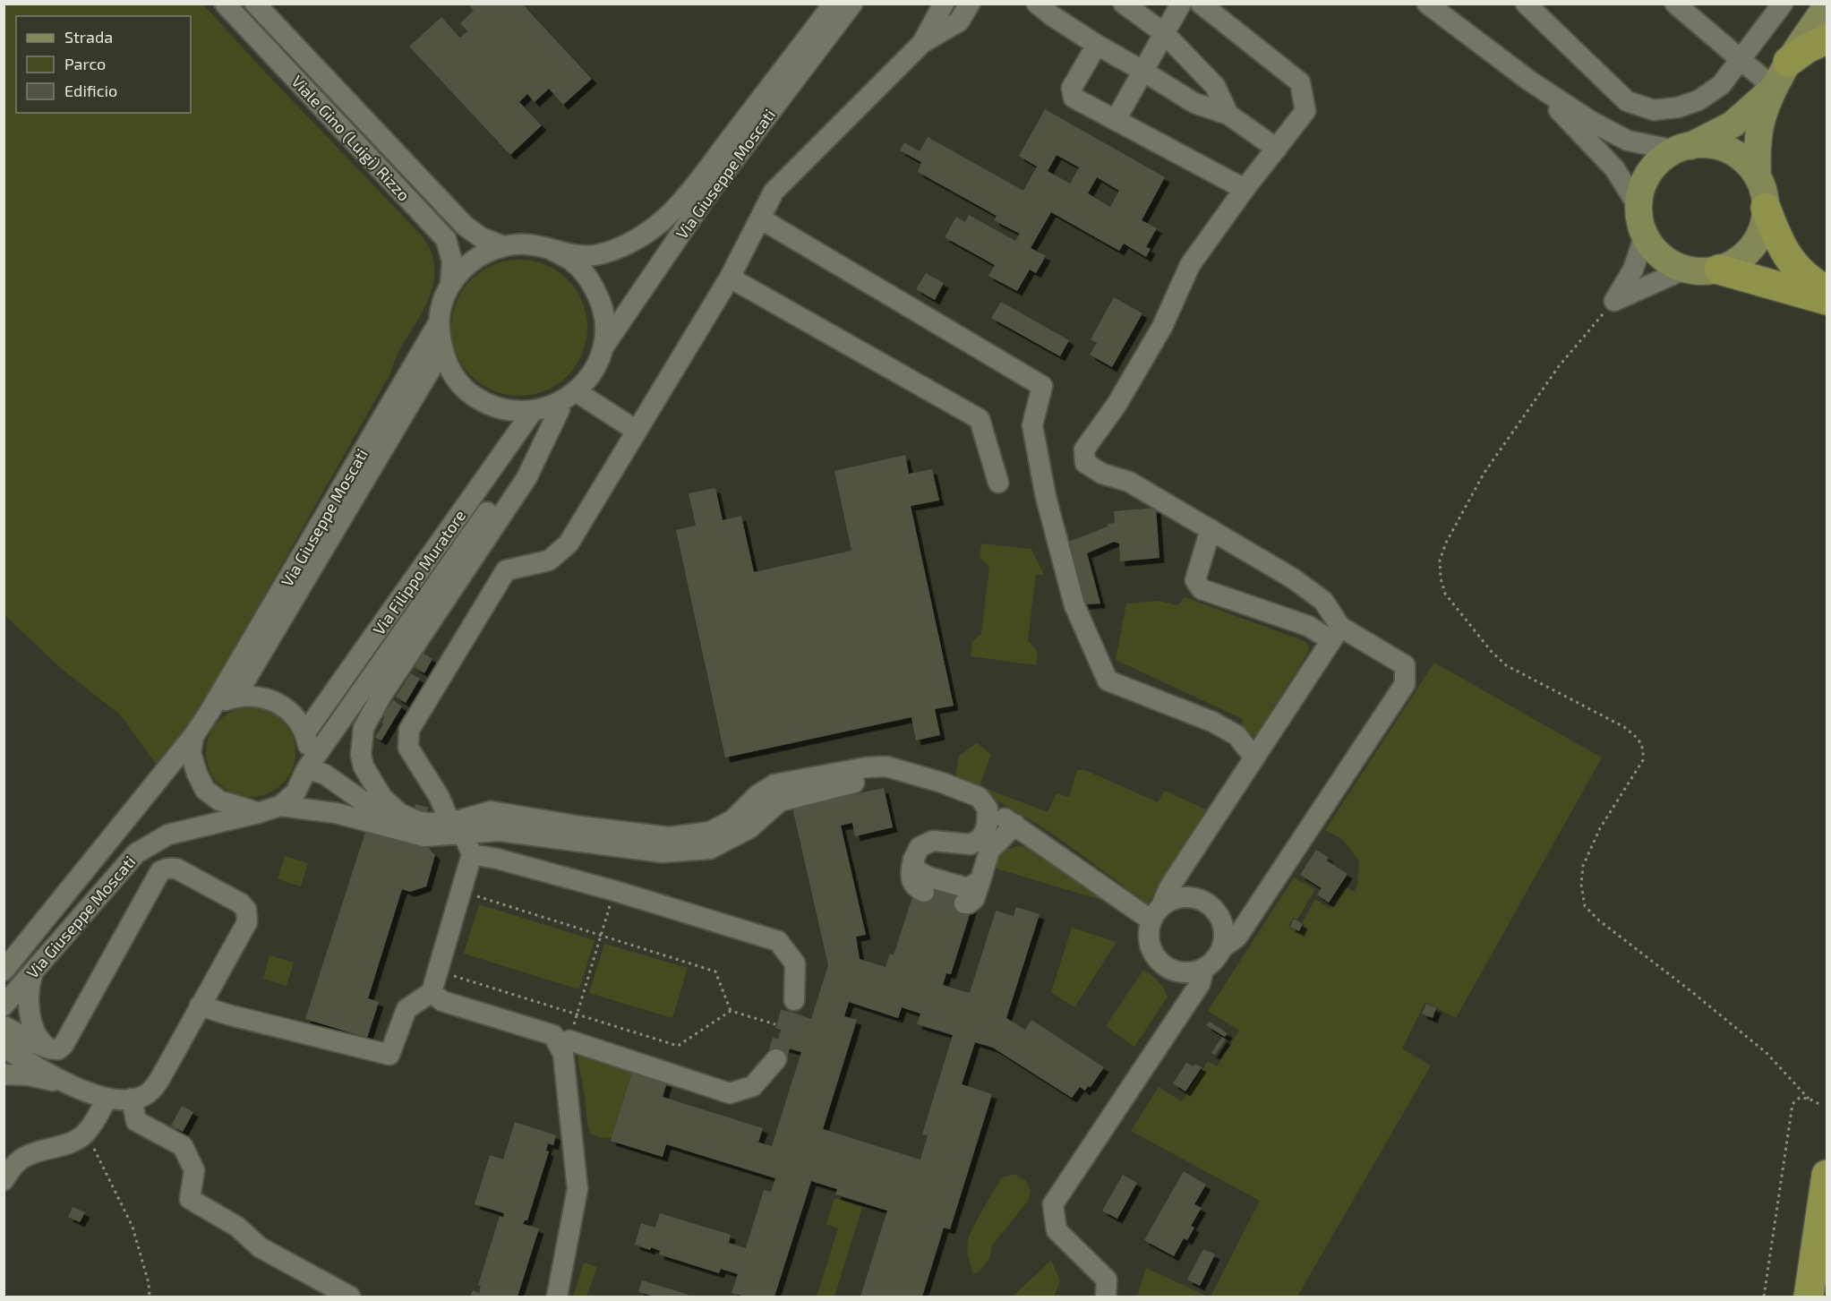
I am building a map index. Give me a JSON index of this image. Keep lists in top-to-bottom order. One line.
{"streets":{"street":["Viale Gino (Luigi) Rizzo","Via Giuseppe Moscati","Via Filippo Muratore"]},"crossings":[["Viale Gino (Luigi) Rizzo","Via Giuseppe Moscati"],["Viale Gino (Luigi) Rizzo","Via Filippo Muratore"],["Via Giuseppe Moscati","Via Filippo Muratore"]],"legend":["Strada","Parco","Edificio"]}
